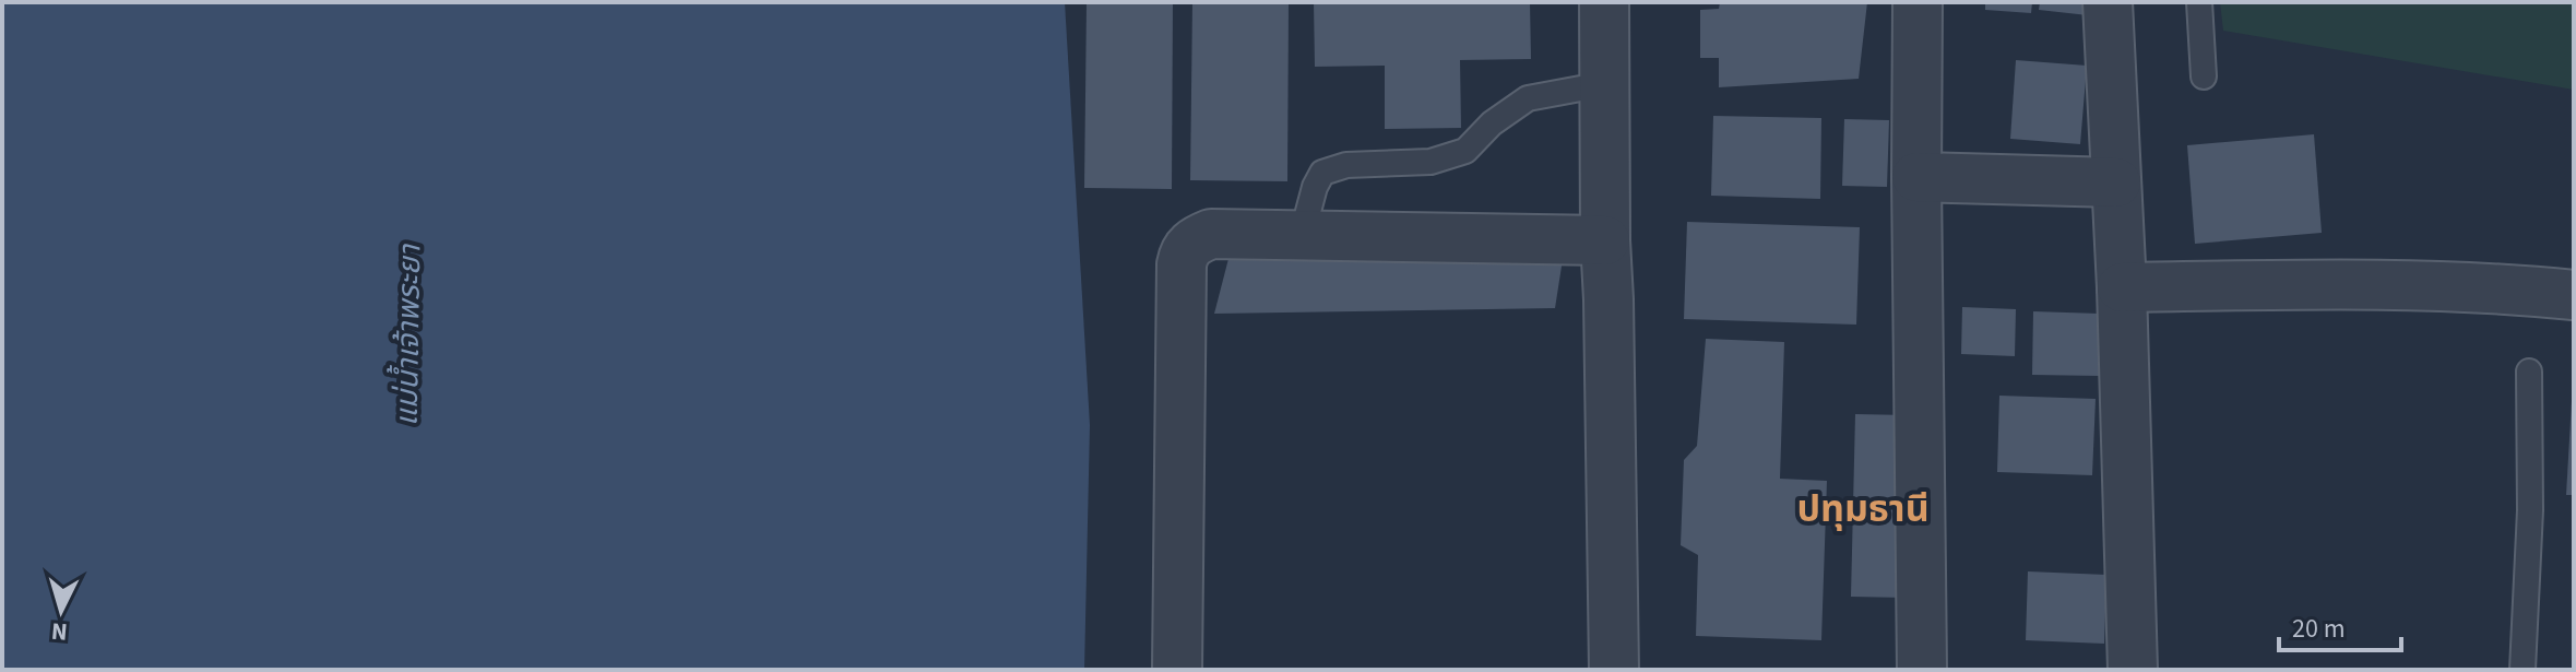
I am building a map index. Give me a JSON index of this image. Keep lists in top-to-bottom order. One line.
{"districts":["ปทุมธานี"],"water":["แม่น้ำเจ้าพระยา"],"scale_bar":"20 m","north":"bottom"}
